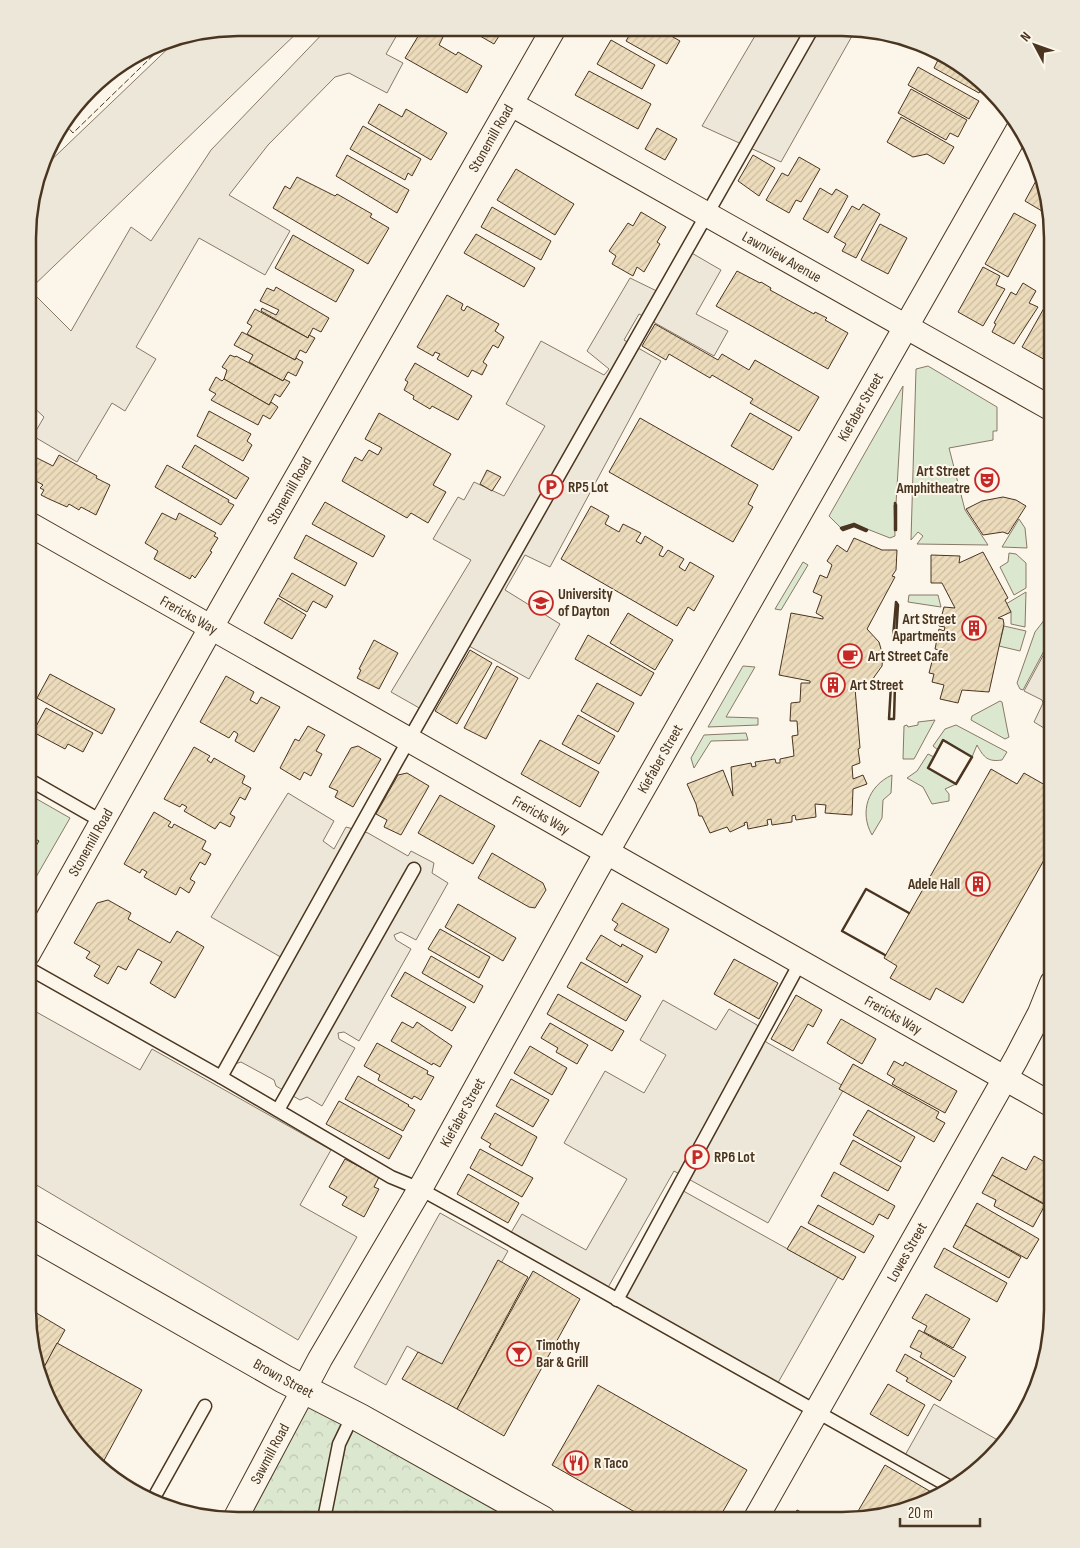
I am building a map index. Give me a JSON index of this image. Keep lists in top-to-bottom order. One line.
{"streets":{"street":["Stonemill Road","Lawnview Avenue","Kiefaber Street","Frericks Way","Lowes Street","Brown Street","Sawmill Road"]},"crossings":[["Stonemill Road","Lawnview Avenue"],["Stonemill Road","Frericks Way"],["Lawnview Avenue","Kiefaber Street"],["Kiefaber Street","Frericks Way"],["Kiefaber Street","Brown Street"],["Kiefaber Street","Sawmill Road"],["Frericks Way","Lowes Street"],["Brown Street","Sawmill Road"]],"places":{"theatre":["Art Street Amphitheatre"],"parking":["RP5 Lot","RP6 Lot"],"school or university":["University of Dayton"],"building":["Art Street Apartments","Art Street","Adele Hall"],"cafe":["Art Street Cafe"],"bar":["Timothy Bar & Grill"],"restaurant":["R Taco"]},"scale_bar":"20 m","north":"top left"}
